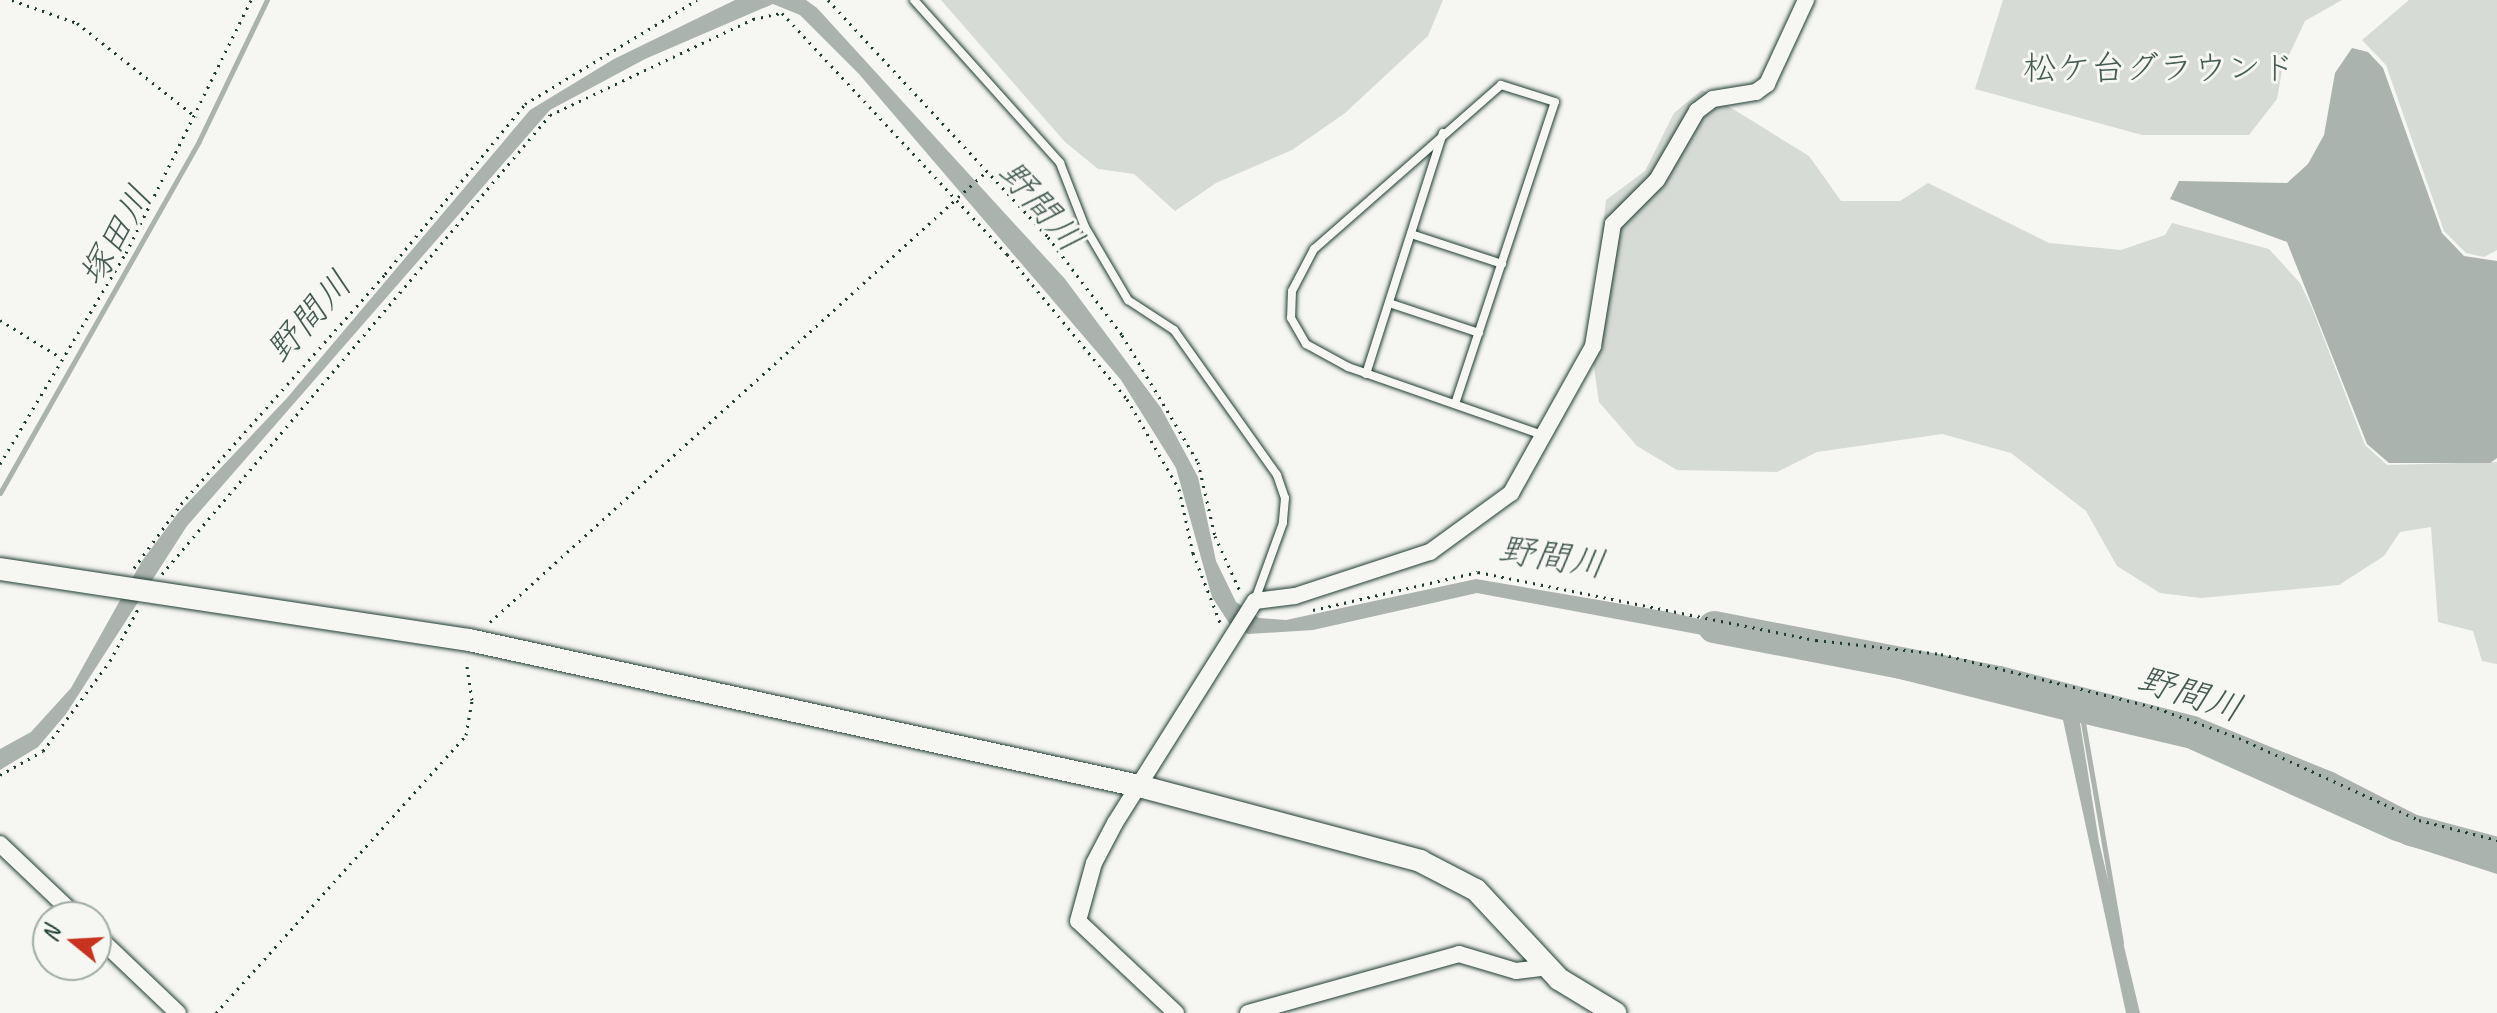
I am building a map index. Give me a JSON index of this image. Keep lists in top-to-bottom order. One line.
{"water":["野間川","塚田川"],"parks":["松ケ台グラウンド"],"north":"left"}
